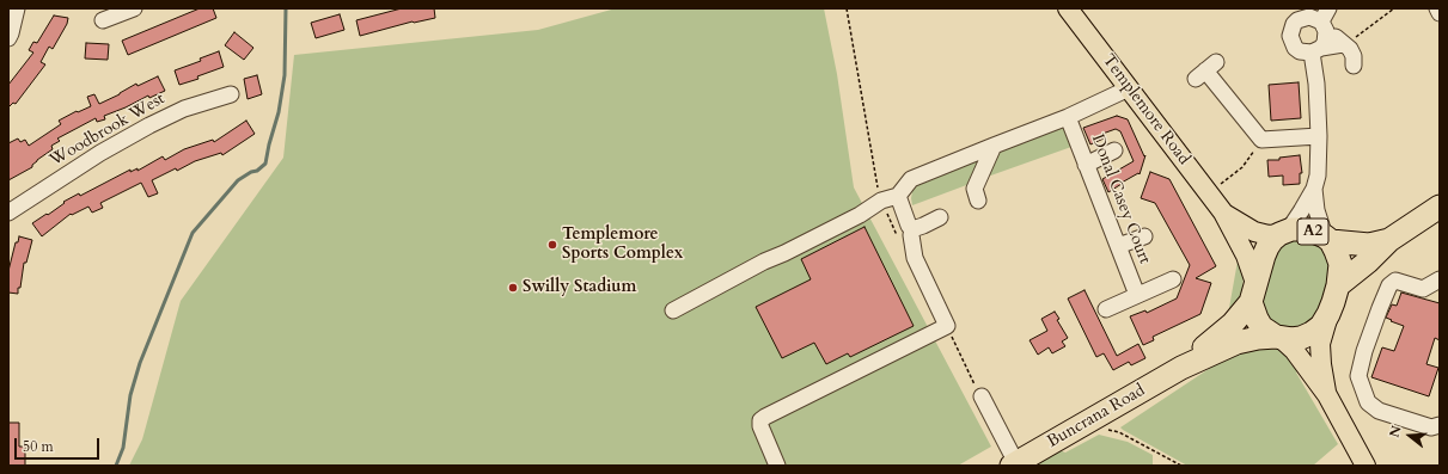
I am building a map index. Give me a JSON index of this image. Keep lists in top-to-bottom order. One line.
{"streets":{"highway":["A2","Buncrana Road"],"main road":["Templemore Road"],"street":["Woodbrook West","Donal Casey Court"]},"crossings":[["Templemore Road","A2"],["Templemore Road","Buncrana Road"],["A2","Buncrana Road"]],"places":["Templemore Sports Complex","Swilly Stadium"],"scale_bar":"50 m","north":"left"}
